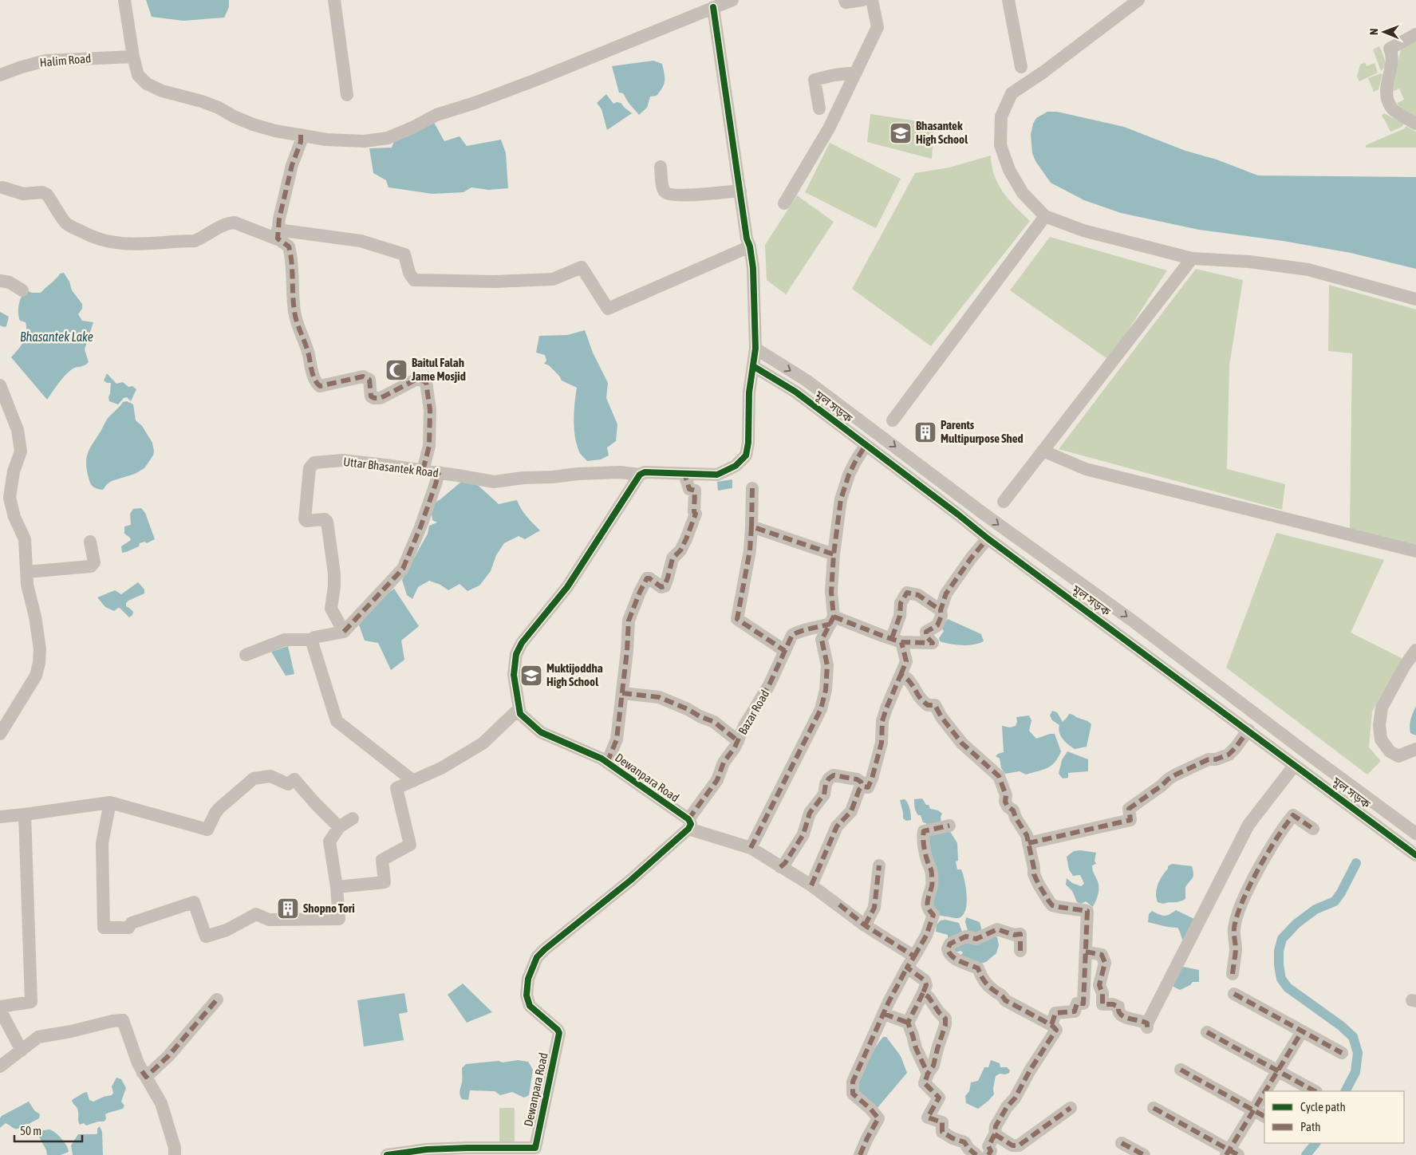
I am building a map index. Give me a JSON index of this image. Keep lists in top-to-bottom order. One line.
{"streets":{"street":["Halim Road","মূল সড়ক","Uttar Bhasantek Road","Bazar Road","Dewanpara Road"]},"crossings":[["Uttar Bhasantek Road","Dewanpara Road"],["Bazar Road","Dewanpara Road"]],"water":["Bhasantek Lake"],"places":{"school or university":["Bhasantek High School","Muktijoddha High School"],"mosque":["Baitul Falah Jame Mosjid"],"building":["Parents Multipurpose Shed","Shopno Tori"]},"legend":["Cycle path","Path"],"scale_bar":"50 m","north":"left"}
